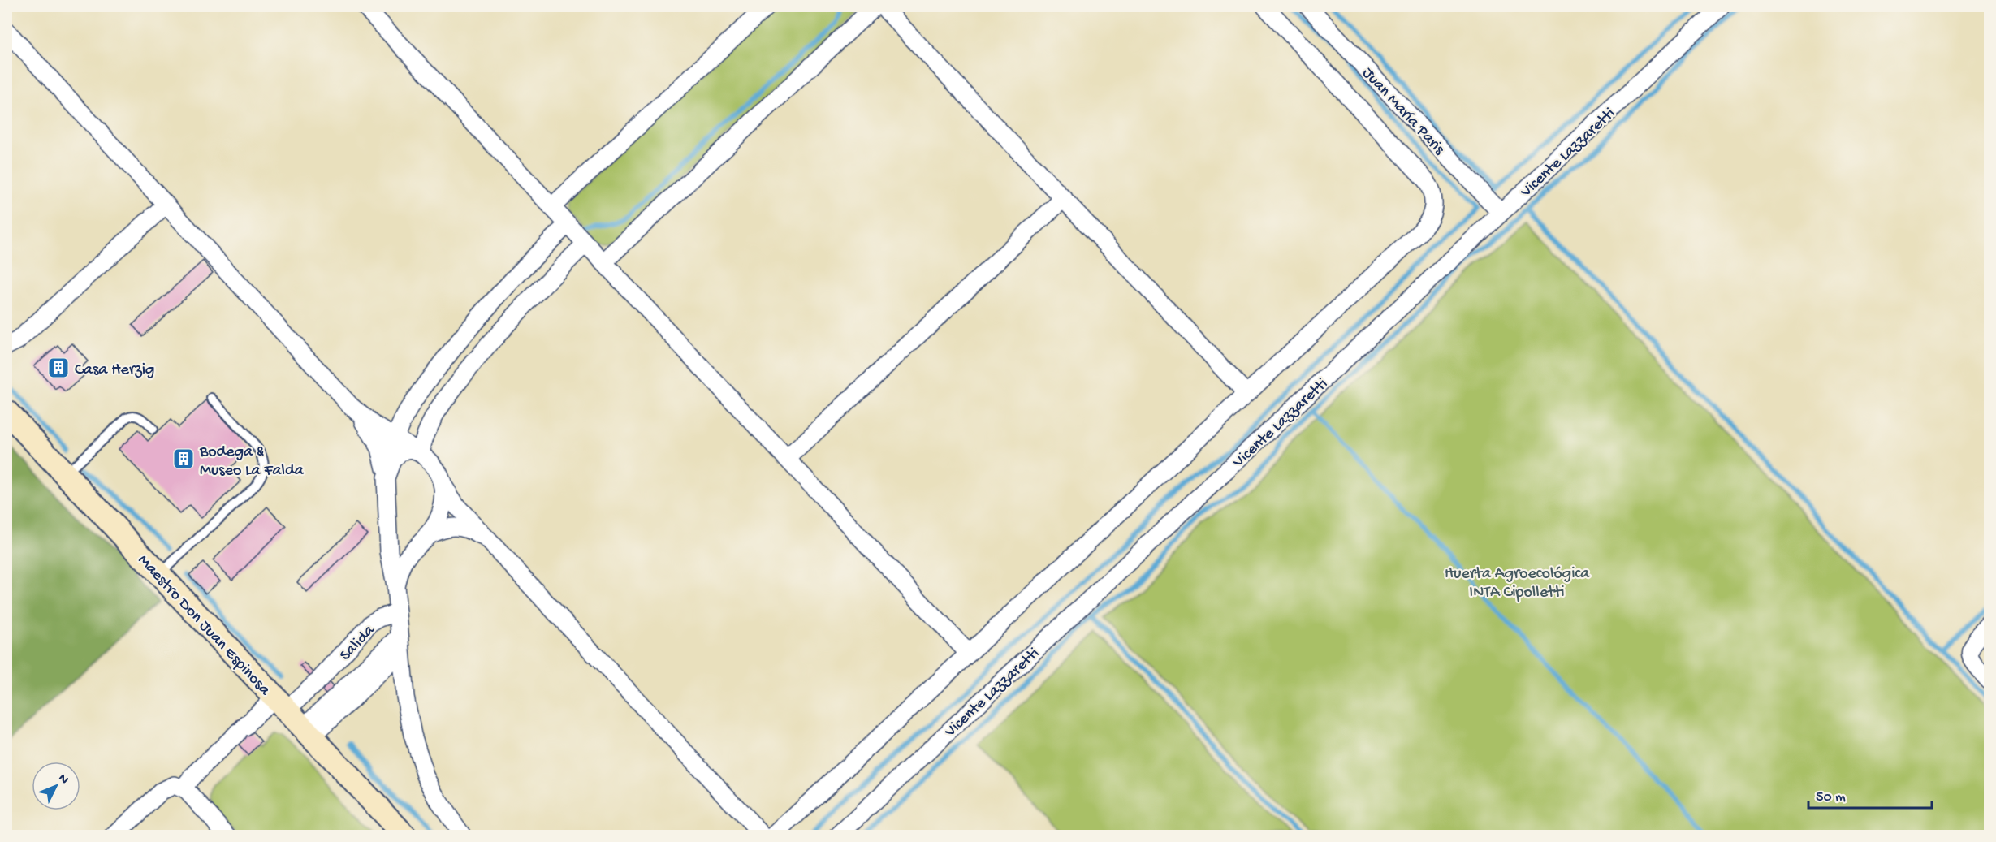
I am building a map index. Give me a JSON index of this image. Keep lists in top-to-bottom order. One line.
{"streets":{"main road":["Maestro Don Juan Espinosa"],"street":["Juan María Paris","Vicente Lazzaretti","Salida"]},"crossings":[["Juan María Paris","Vicente Lazzaretti"],["Maestro Don Juan Espinosa","Salida"]],"parks":["Huerta Agroecológica INTA Cipolletti"],"places":{"building":["Casa Herzig","Bodega & Museo La Falda"]},"scale_bar":"50 m","north":"top right"}
